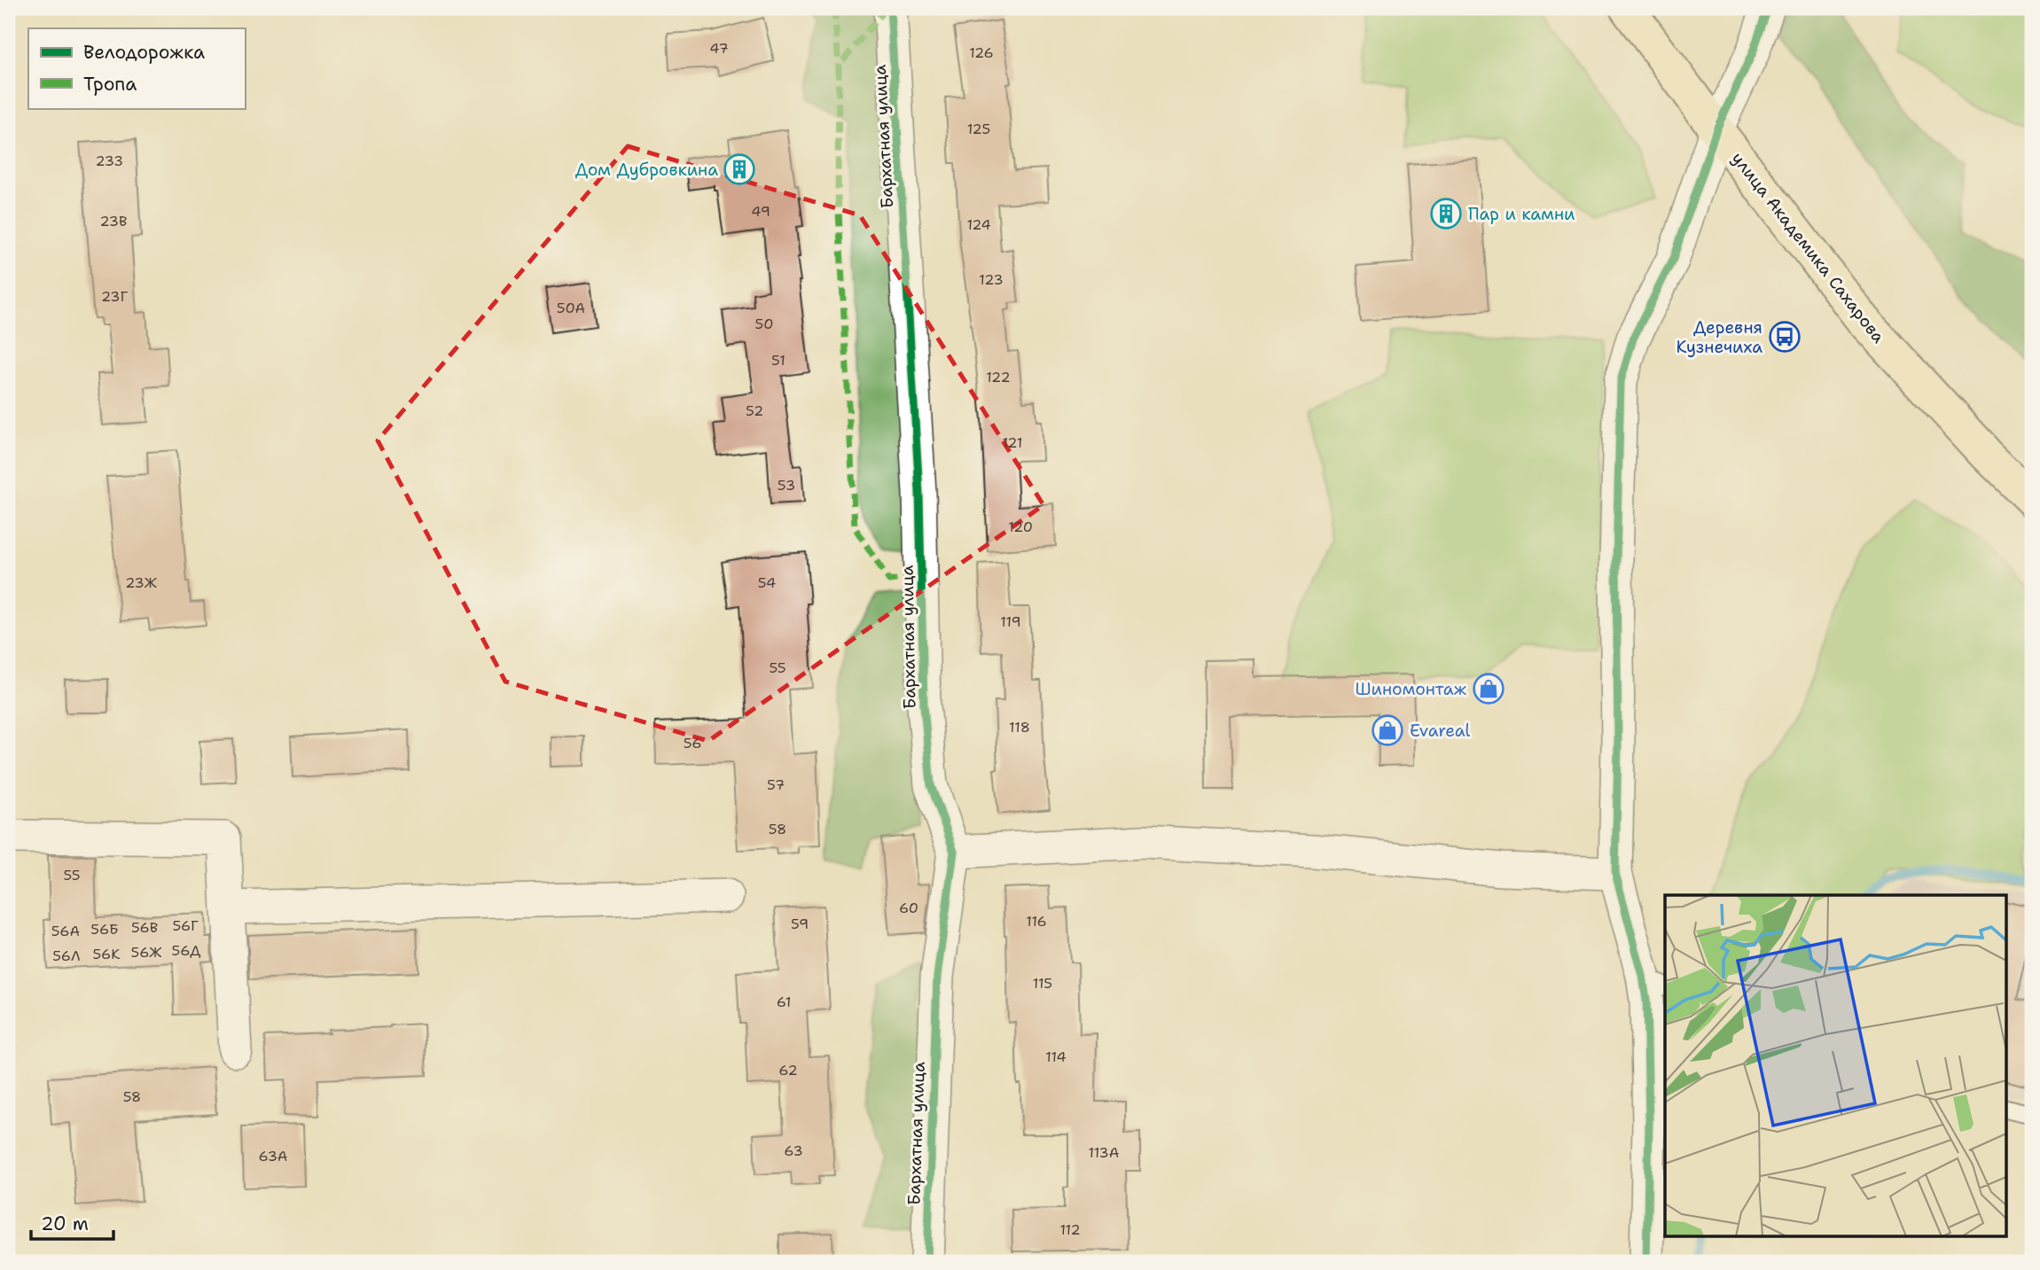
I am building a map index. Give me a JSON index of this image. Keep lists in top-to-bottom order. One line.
{"streets":{"main road":["улица Академика Сахарова"],"street":["Бархатная улица"]},"places":{"building":["Дом Дубровкина","Пар и камни"],"bus stop":["Деревня Кузнечиха"],"shop":["Шиномонтаж","Evareal"]},"house_numbers":["47","126","125","23З","49","23В","124","123","23Г","50А","50","51","122","52","121","53","120","23Ж","54","119","55","118","56","57","58","55","60","116","59","56Г","56В","56Б","56А","56Д","56Ж","56К","56Л","115","61","114","62","58","63","113А","63А","112"],"legend":["Велодорожка","Тропа"],"scale_bar":"20 m"}
